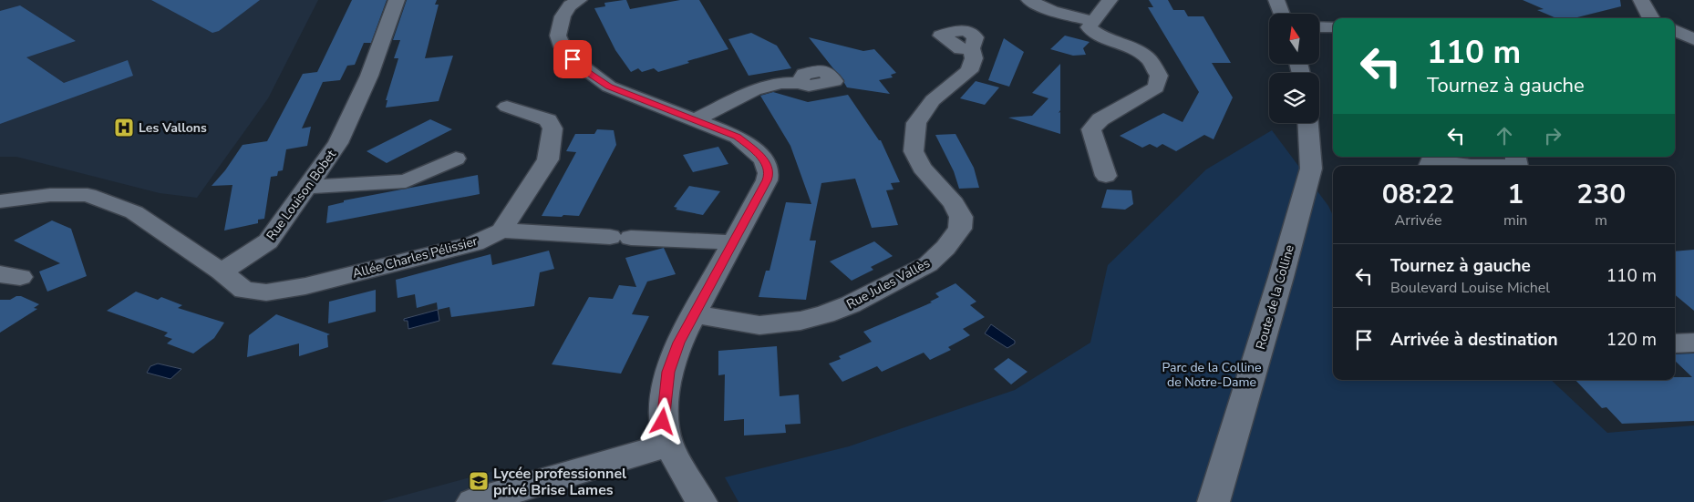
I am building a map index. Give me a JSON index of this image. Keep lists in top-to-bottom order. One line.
{"streets":{"street":["Rue Louison Bobet","Allée Charles Pélissier","Rue Jules Vallès","Route de la Colline"]},"crossings":[["Rue Louison Bobet","Allée Charles Pélissier"]],"parks":["Parc de la Colline de Notre-Dame"],"places":{"hospital":["Les Vallons"],"school or university":["Lycée professionnel privé Brise Lames"]},"north":"top","page":{"turn":["110 m","Tournez à gauche"],"eta":["08:22","Arrivée","1","min","230","m"],"list":[{"name":"Tournez à gauche","note":"Boulevard Louise Michel","value":"110 m"},{"name":"Arrivée à destination","value":"120 m"}]}}
